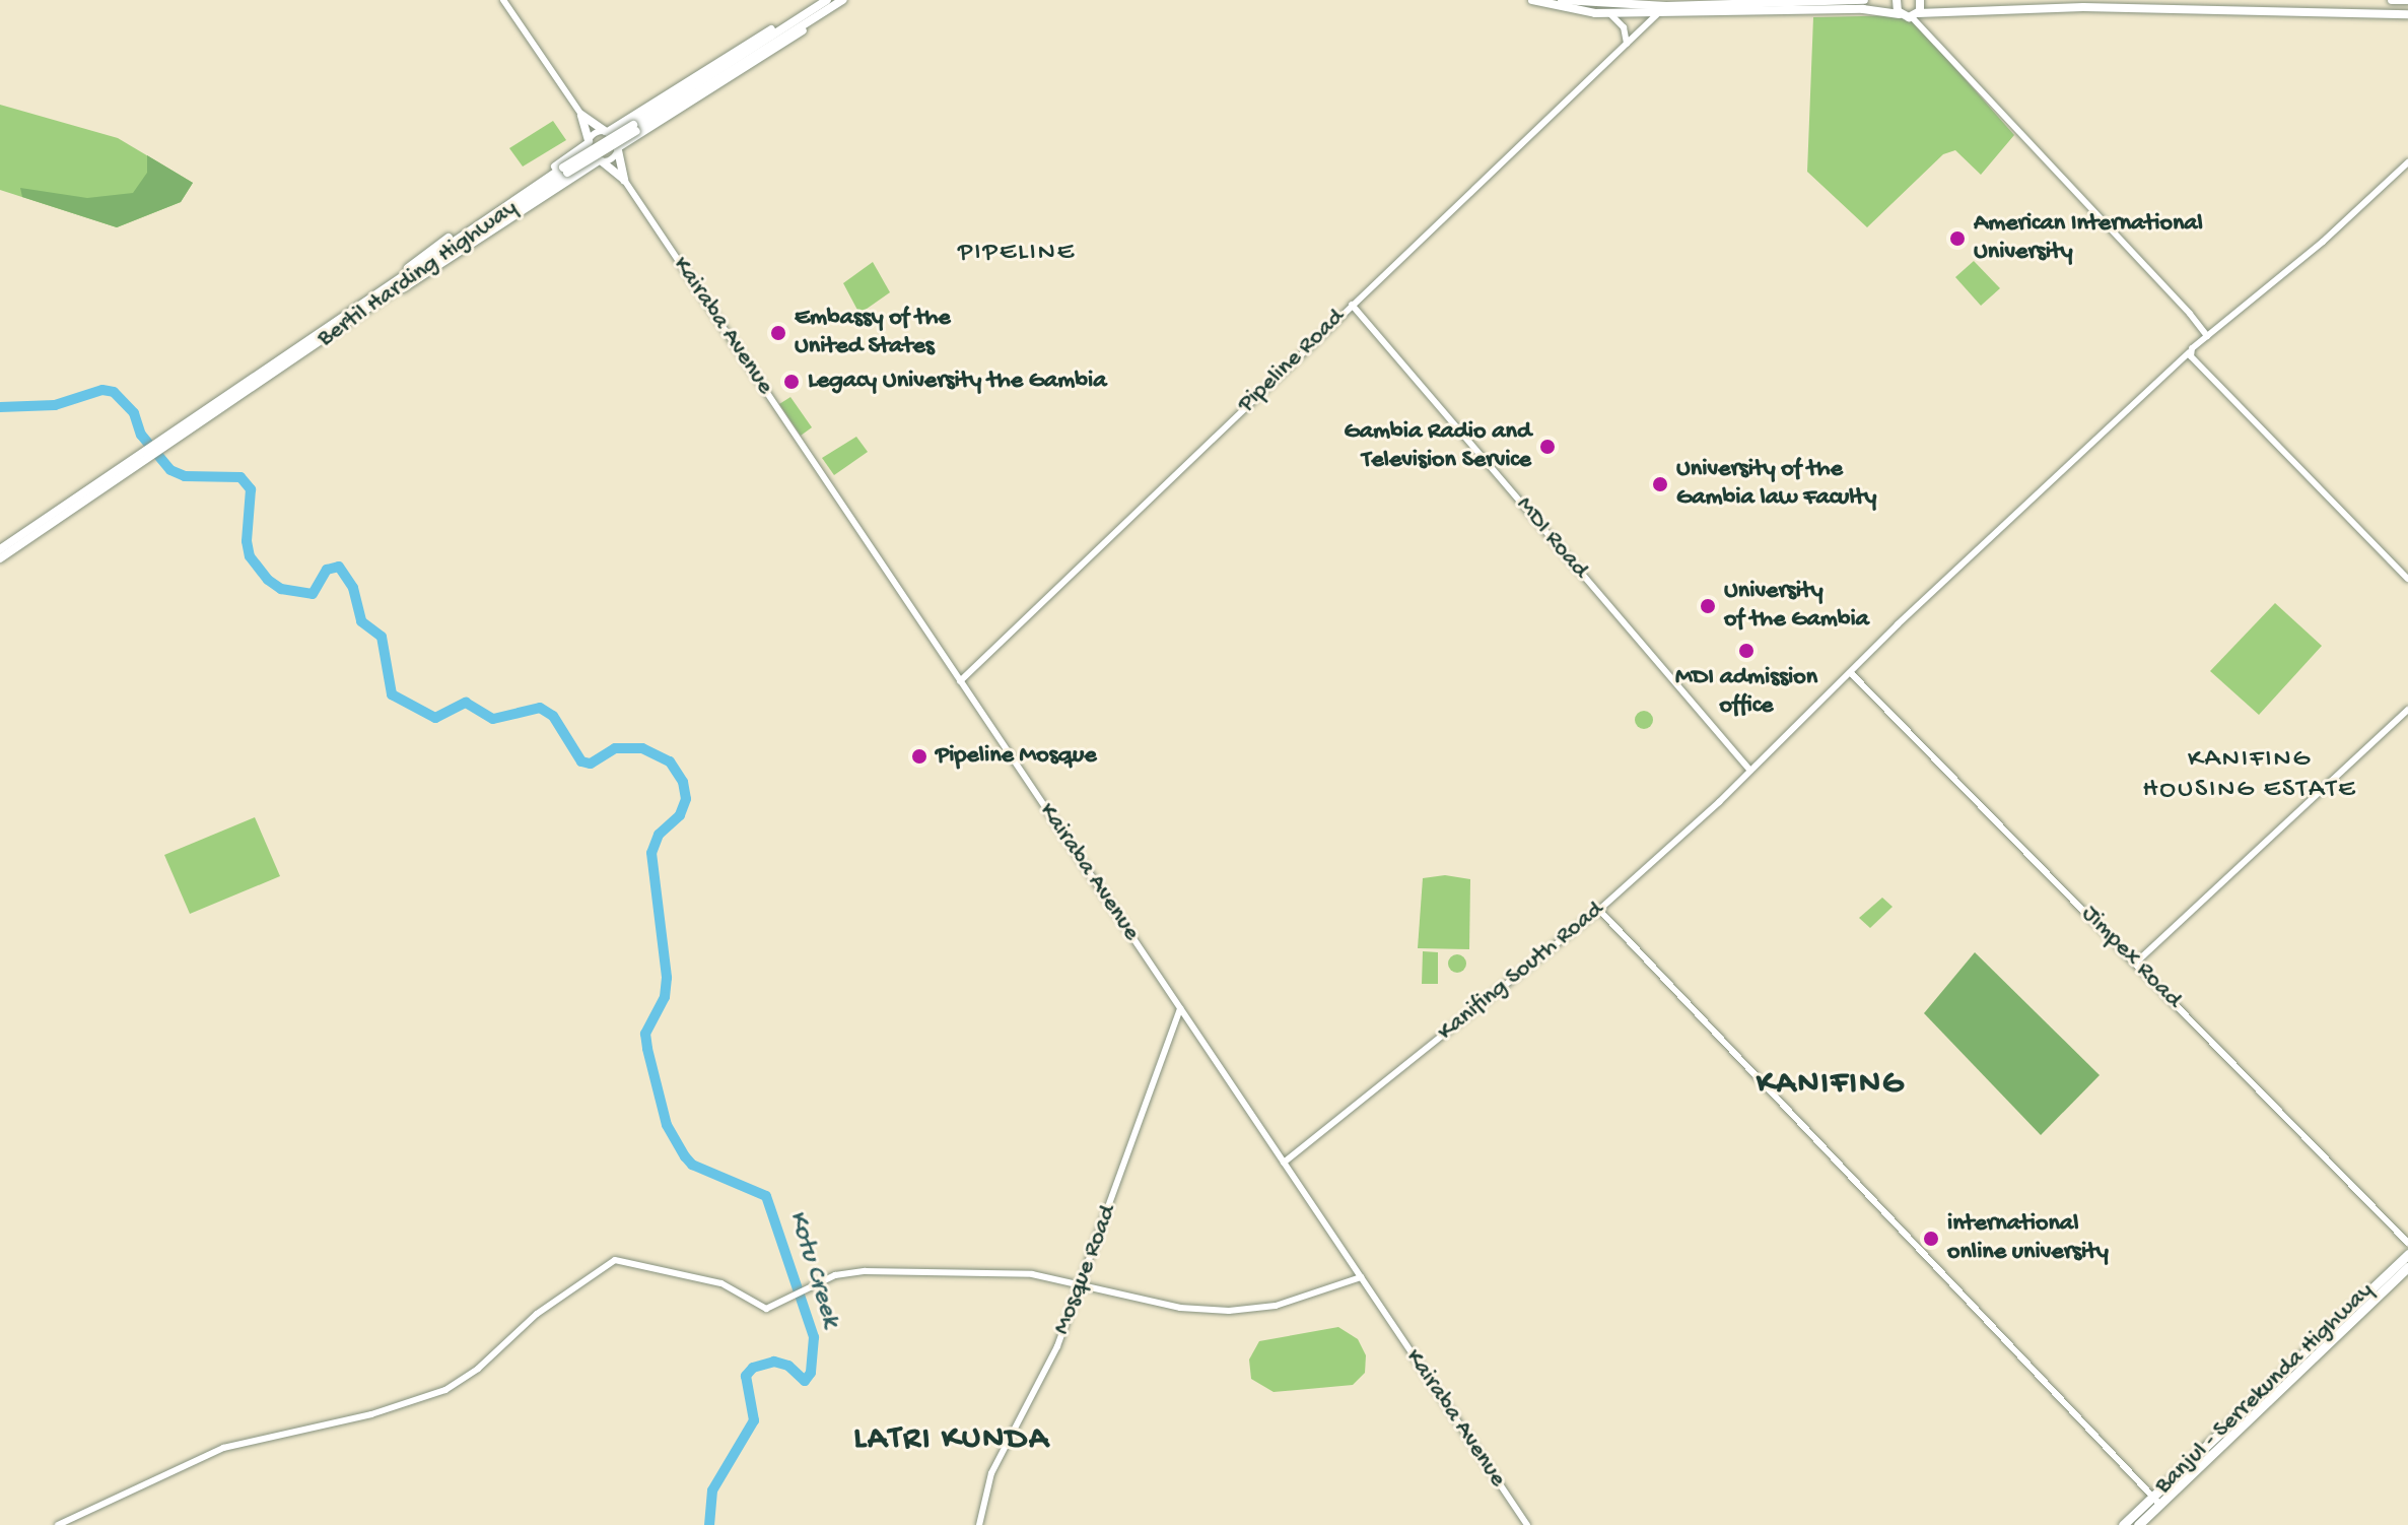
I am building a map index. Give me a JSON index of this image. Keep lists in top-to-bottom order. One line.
{"streets":{"highway":["Banjul - Serrekunda Highway"],"main road":["Bertil Harding Highway"],"street":["Kairaba Avenue","Pipeline Road","MDI Road","Jimpex Road","Kanifing South Road","Mosque Road"]},"crossings":[["Kairaba Avenue","Pipeline Road"],["Kairaba Avenue","Kanifing South Road"],["Kairaba Avenue","Mosque Road"],["Pipeline Road","MDI Road"],["MDI Road","Kanifing South Road"],["Jimpex Road","Kanifing South Road"]],"districts":["PIPELINE","KANIFING HOUSING ESTATE","KANIFING","LATRI KUNDA"],"water":["Kotu Creek"],"places":["American International University","Embassy of the United States","Legacy University the Gambia","Gambia Radio and Television Service","University of the Gambia law Faculty","University of the Gambia","MDI admission office","Pipeline Mosque","international online university"]}
